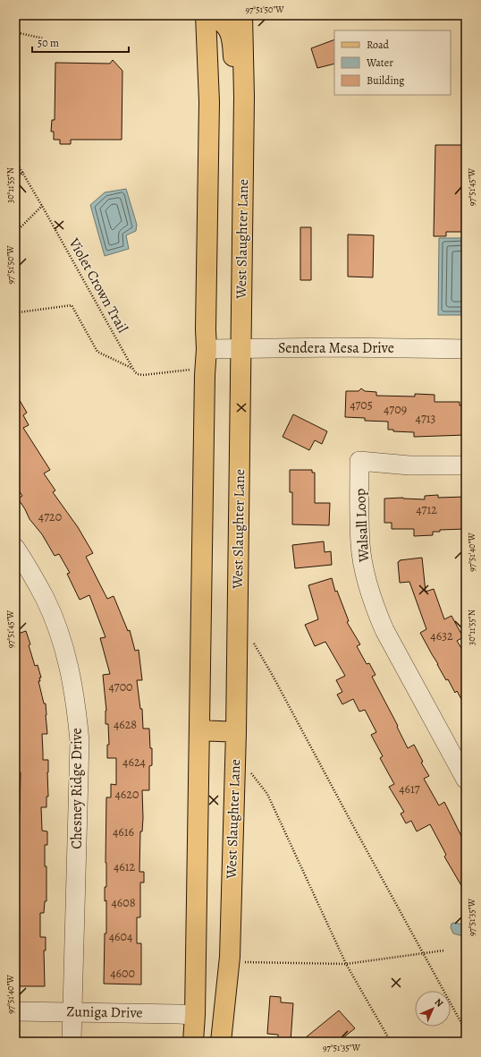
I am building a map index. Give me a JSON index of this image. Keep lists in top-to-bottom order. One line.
{"streets":{"main road":["West Slaughter Lane"],"street":["Sendera Mesa Drive","Walsall Loop","Chesney Ridge Drive","Zuniga Drive"],"path":["Violet Crown Trail"]},"crossings":[["West Slaughter Lane","Sendera Mesa Drive"],["Chesney Ridge Drive","Zuniga Drive"]],"house_numbers":["4705","4709","4713","4712","4720","4632","4700","4628","4624","4617","4620","4616","4612","4608","4604","4600"],"legend":["Road","Water","Building"],"scale_bar":"50 m","north":"top right","coordinates":["97°51'50\"W","30°11'55\"N","97°51'45\"W","97°51'40\"W","97°51'35\"W"]}
